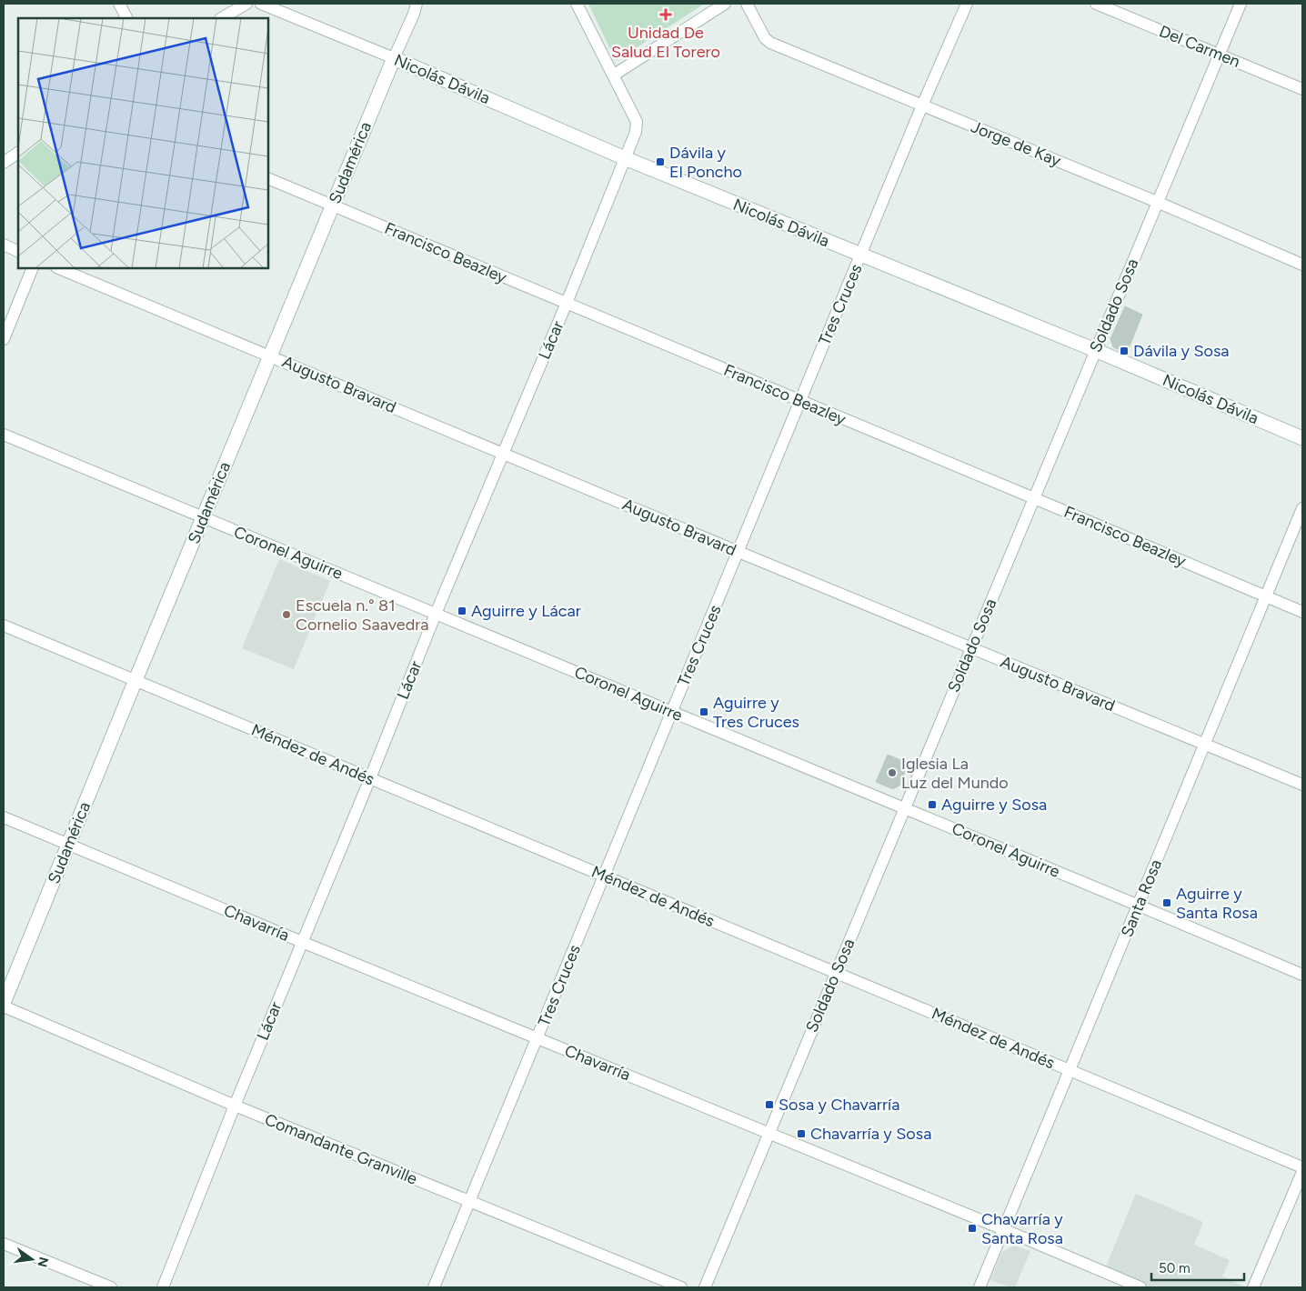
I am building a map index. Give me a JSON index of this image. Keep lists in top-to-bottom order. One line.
{"streets":{"street":["Del Carmen","Nicolás Dávila","Jorge de Kay","Sudamérica","Francisco Beazley","Tres Cruces","Soldado Sosa","Lácar","Augusto Bravard","Coronel Aguirre","Méndez de Andés","Santa Rosa","Chavarría","Comandante Granville"]},"crossings":[["Del Carmen","Soldado Sosa"],["Nicolás Dávila","Sudamérica"],["Nicolás Dávila","Tres Cruces"],["Nicolás Dávila","Soldado Sosa"],["Nicolás Dávila","Lácar"],["Jorge de Kay","Tres Cruces"],["Jorge de Kay","Soldado Sosa"],["Sudamérica","Francisco Beazley"],["Sudamérica","Augusto Bravard"],["Sudamérica","Coronel Aguirre"],["Sudamérica","Méndez de Andés"],["Sudamérica","Chavarría"],["Francisco Beazley","Tres Cruces"],["Francisco Beazley","Soldado Sosa"],["Francisco Beazley","Lácar"],["Francisco Beazley","Santa Rosa"],["Tres Cruces","Augusto Bravard"],["Tres Cruces","Coronel Aguirre"],["Tres Cruces","Méndez de Andés"],["Tres Cruces","Chavarría"],["Tres Cruces","Comandante Granville"],["Soldado Sosa","Augusto Bravard"],["Soldado Sosa","Coronel Aguirre"],["Soldado Sosa","Méndez de Andés"],["Soldado Sosa","Chavarría"],["Lácar","Augusto Bravard"],["Lácar","Coronel Aguirre"],["Lácar","Méndez de Andés"],["Lácar","Chavarría"],["Lácar","Comandante Granville"],["Augusto Bravard","Santa Rosa"],["Coronel Aguirre","Santa Rosa"],["Méndez de Andés","Santa Rosa"],["Santa Rosa","Chavarría"]],"places":{"health":["Unidad De Salud El Torero"],"transit":["Dávila y El Poncho","Dávila y Sosa","Aguirre y Lácar","Aguirre y Tres Cruces","Aguirre y Sosa","Aguirre y Santa Rosa","Sosa y Chavarría","Chavarría y Sosa","Chavarría y Santa Rosa"],"other":["Escuela n.° 81 Cornelio Saavedra","Iglesia La Luz del Mundo"]},"scale_bar":"50 m","north":"right"}
